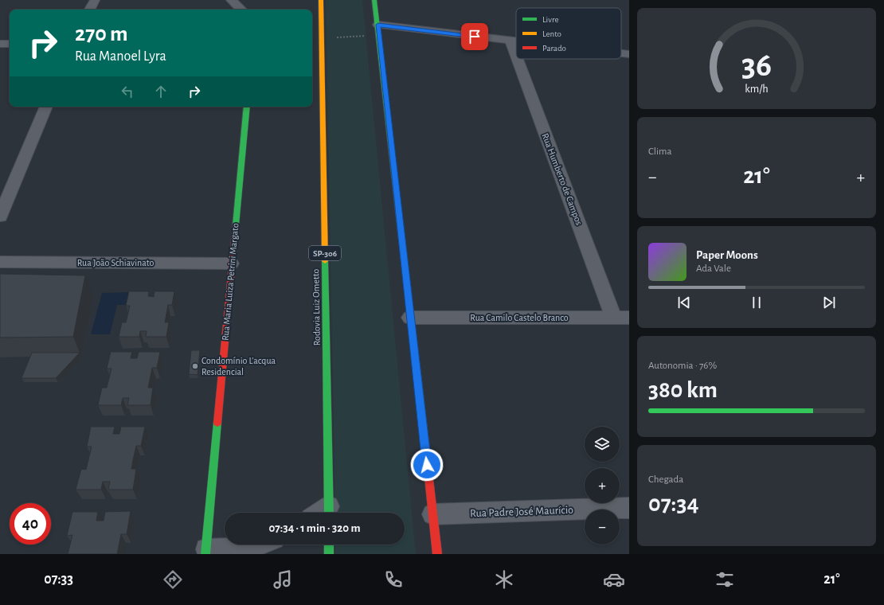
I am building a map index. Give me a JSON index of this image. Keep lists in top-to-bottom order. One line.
{"streets":{"street":["Rua Humberto de Campos","SP-306","Rua João Schiavinato","Rua Maria Luiza Petrini Margato","Rodovia Luiz Ometto","Rua Camilo Castelo Branco","Rua Padre José Maurício"]},"crossings":[["Rua Humberto de Campos","Rua Camilo Castelo Branco"],["Rua João Schiavinato","Rua Maria Luiza Petrini Margato"]],"places":["Condomínio L’acqua Residencial"],"legend":["Livre","Lento","Parado"],"page":{"turn":["270 m","Rua Manoel Lyra"],"tile":["Clima",["Autonomia · 76%","380 km"],["Chegada","07:34"]],"heat":["−","21°","+"],"song":["Paper Moons","Ada Vale"],"map_buttons":["+","−"],"limit":"40","trip":"07:34 · 1 min · 320 m","tabs":["07:33","21°"],"gauge":["36","km/h"]}}
